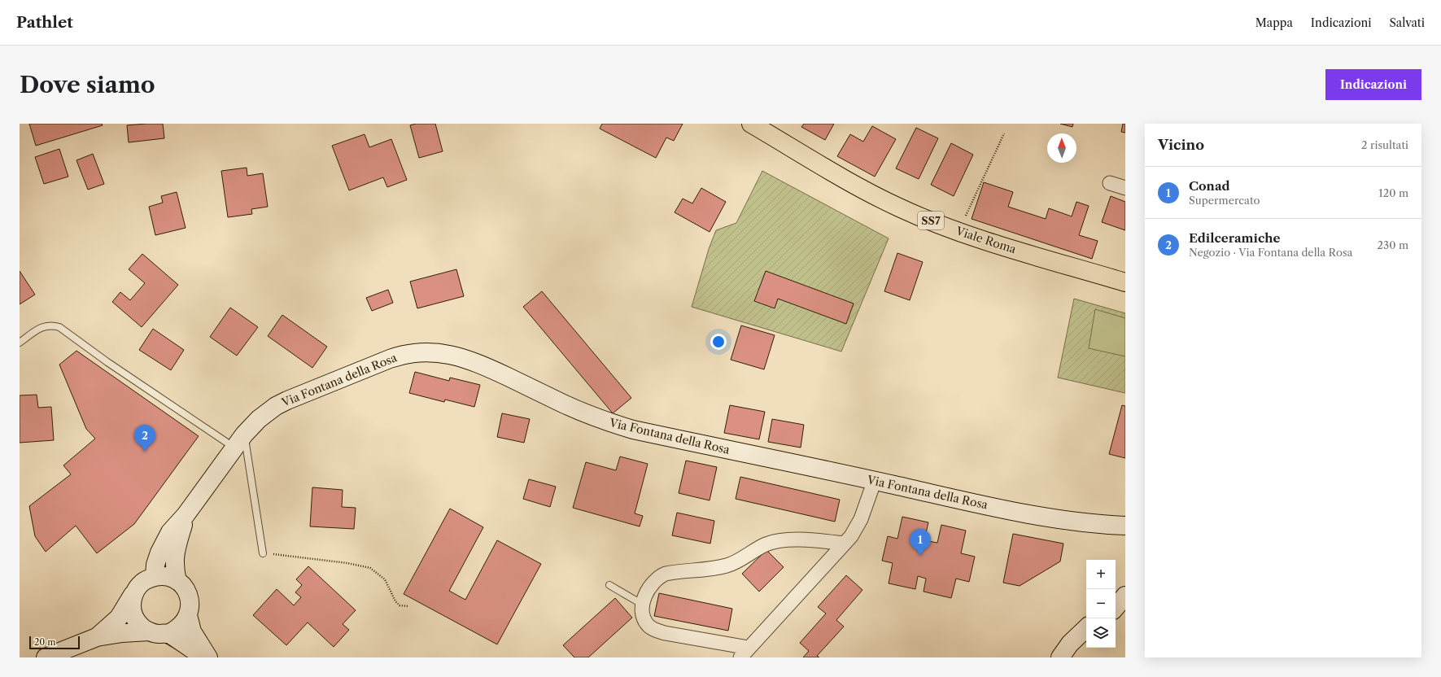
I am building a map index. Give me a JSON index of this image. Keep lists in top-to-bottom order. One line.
{"streets":{"main road":["SS7","Viale Roma","Via Fontana della Rosa"]},"scale_bar":"20 m","north":"top","page":{"header":"Pathlet","nav":["Mappa","Indicazioni","Salvati"],"buttons":"Indicazioni","title":"Dove siamo","heading":["Vicino","2 risultati"],"list":[{"mark":"1","name":"Conad","note":"Supermercato","value":"120 m"},{"mark":"2","name":"Edilceramiche","note":"Negozio · Via Fontana della Rosa","value":"230 m"}],"pins":["2","1"],"map_buttons":["+","−"],"scale":"20 m"}}
